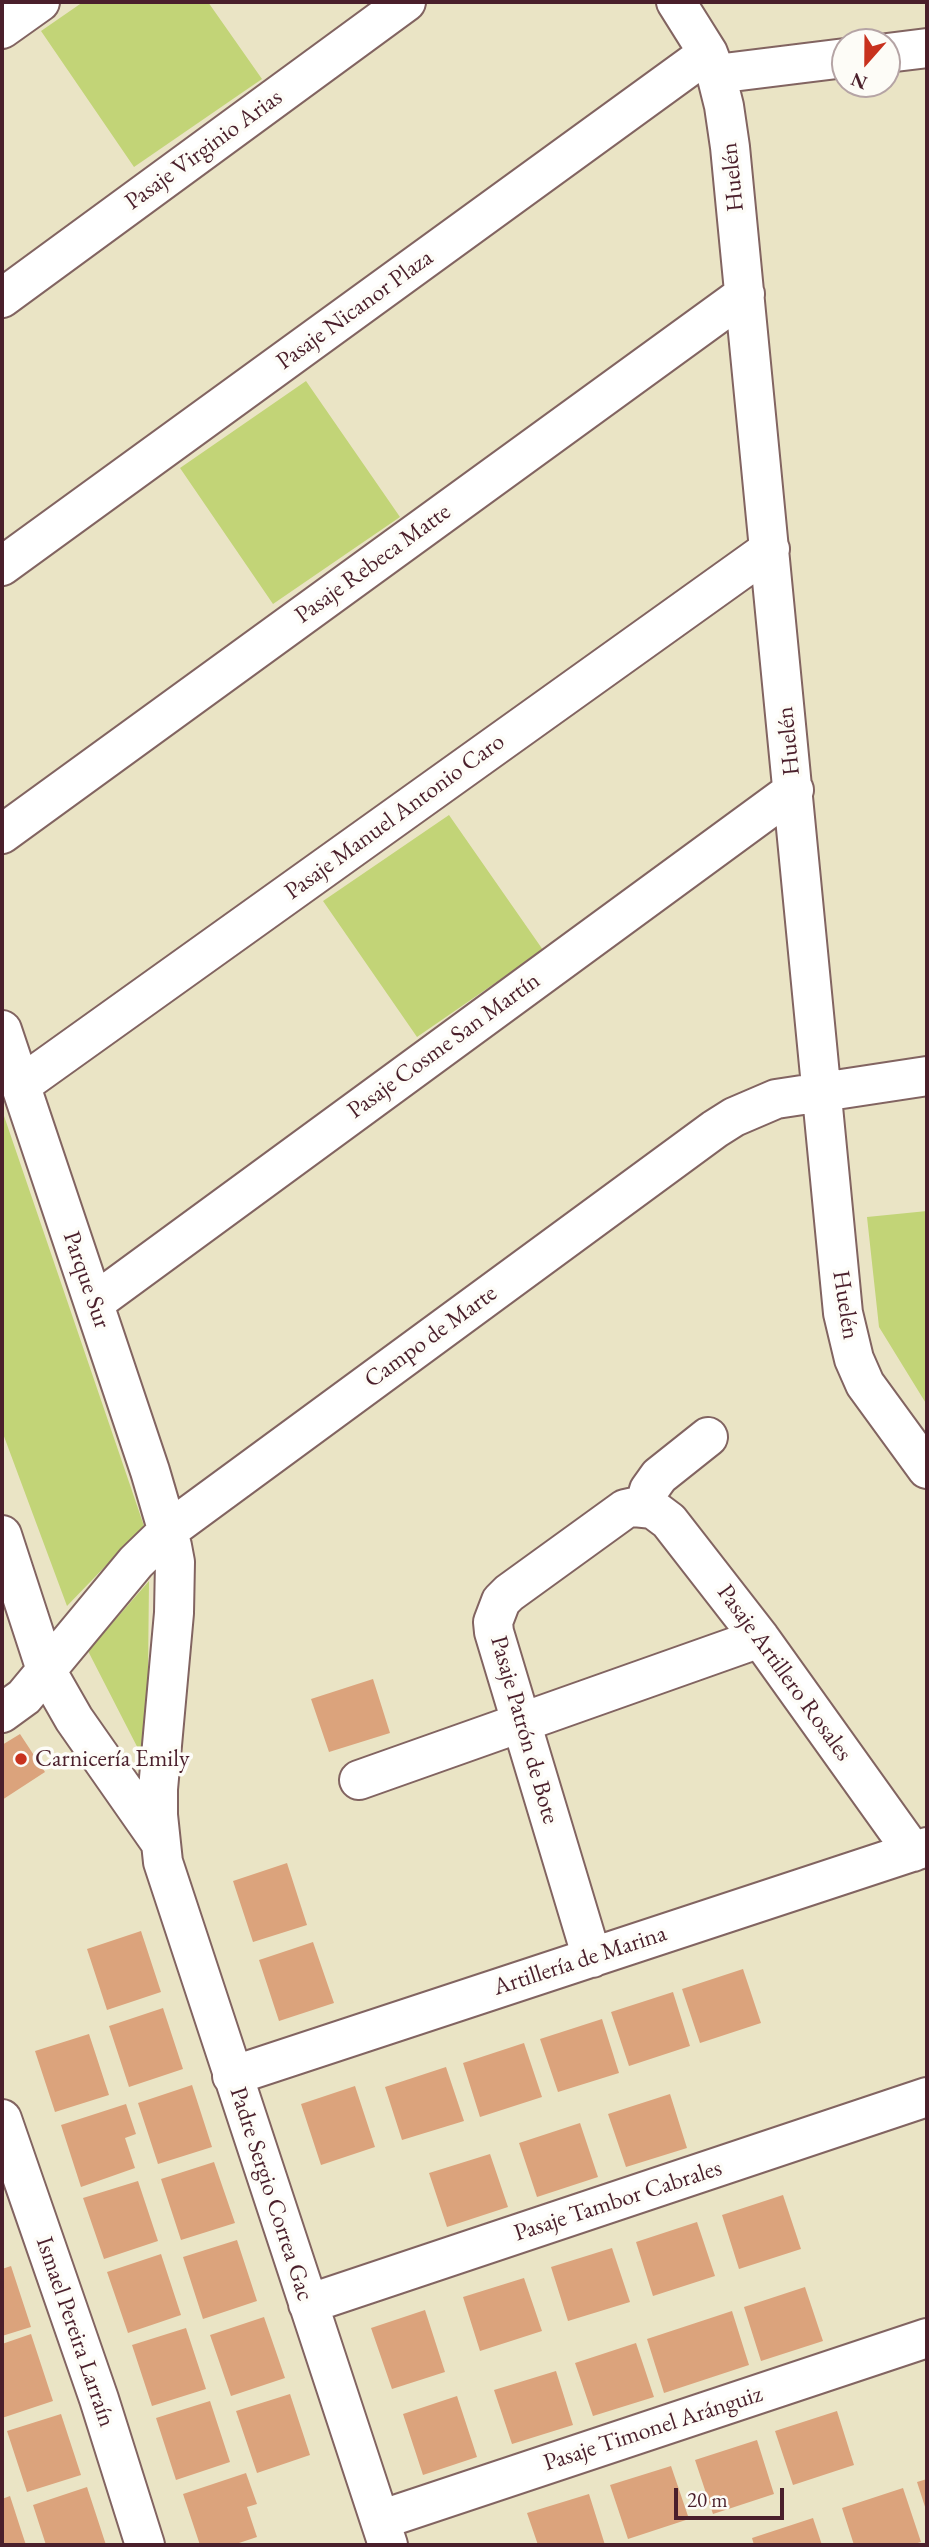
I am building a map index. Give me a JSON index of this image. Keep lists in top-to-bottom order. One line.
{"streets":{"street":["Pasaje Virginio Arias","Huelén","Pasaje Nicanor Plaza","Pasaje Rebeca Matte","Pasaje Manuel Antonio Caro","Pasaje Cosme San Martín","Parque Sur","Campo de Marte","Pasaje Artillero Rosales","Pasaje Patrón de Bote","Artillería de Marina","Padre Sergio Correa Gac","Pasaje Tambor Cabrales","Ismael Pereira Larraín","Pasaje Timonel Aránguiz"]},"crossings":[["Huelén","Pasaje Nicanor Plaza"],["Huelén","Pasaje Rebeca Matte"],["Huelén","Pasaje Manuel Antonio Caro"],["Huelén","Pasaje Cosme San Martín"],["Huelén","Campo de Marte"],["Pasaje Manuel Antonio Caro","Parque Sur"],["Pasaje Cosme San Martín","Parque Sur"],["Parque Sur","Campo de Marte"],["Parque Sur","Padre Sergio Correa Gac"],["Campo de Marte","Padre Sergio Correa Gac"],["Pasaje Artillero Rosales","Pasaje Patrón de Bote"],["Pasaje Artillero Rosales","Artillería de Marina"],["Pasaje Patrón de Bote","Artillería de Marina"],["Artillería de Marina","Padre Sergio Correa Gac"],["Padre Sergio Correa Gac","Pasaje Tambor Cabrales"],["Padre Sergio Correa Gac","Pasaje Timonel Aránguiz"]],"places":["Carnicería Emily"],"scale_bar":"20 m","north":"bottom"}
